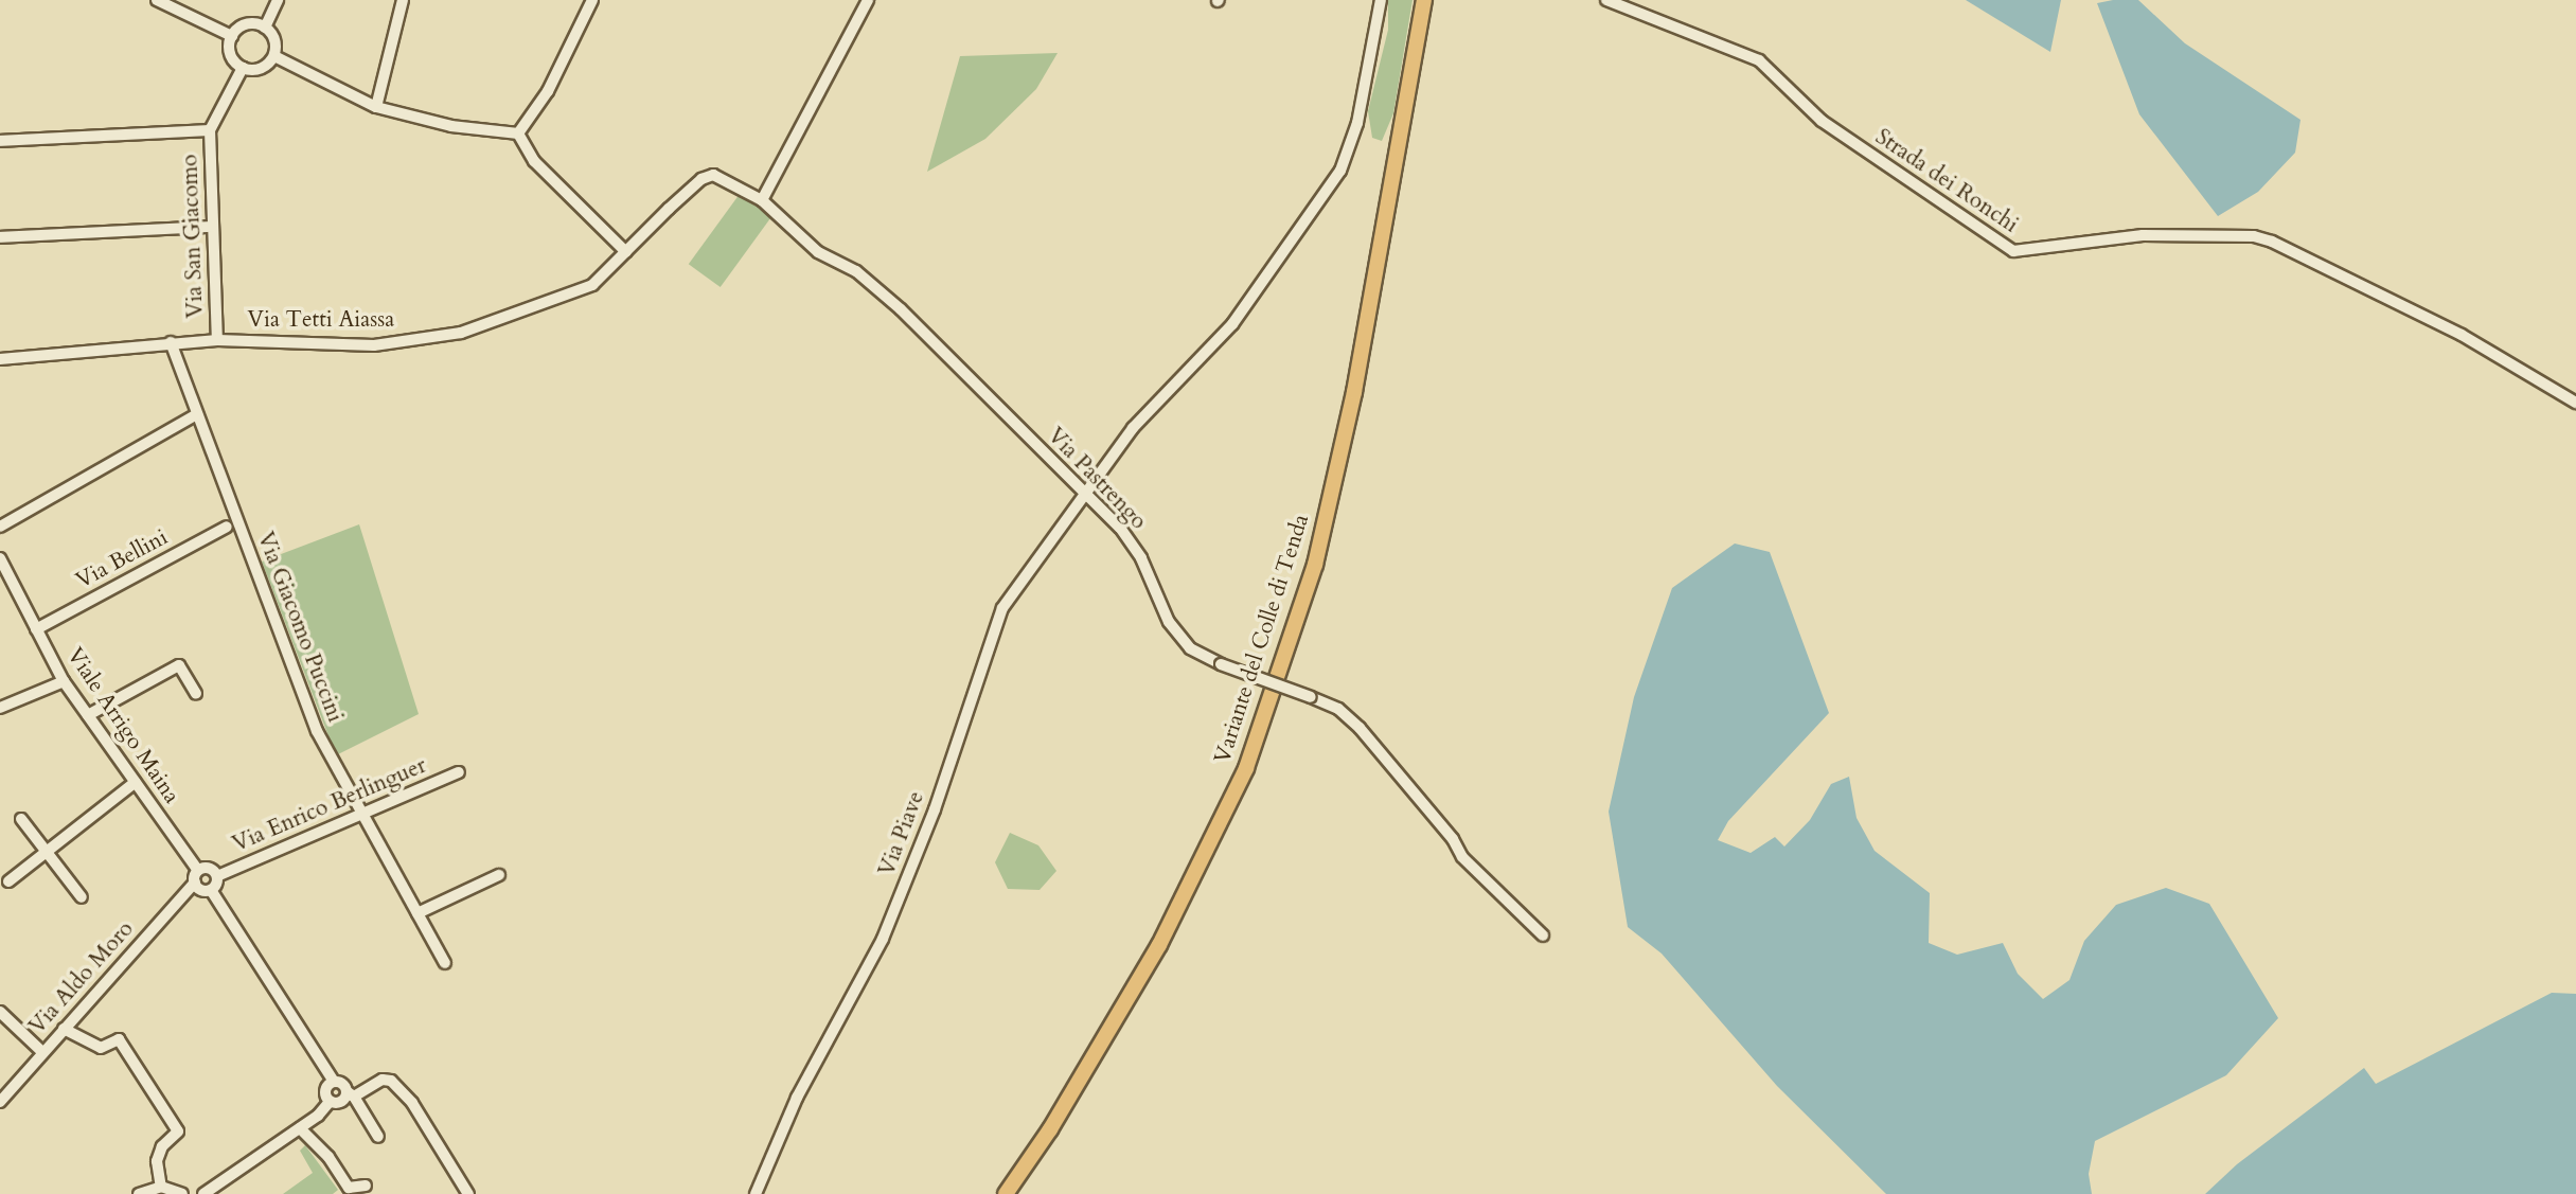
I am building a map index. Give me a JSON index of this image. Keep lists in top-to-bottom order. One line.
{"streets":{"main road":["Variante del Colle di Tenda"],"street":["Strada dei Ronchi","Via San Giacomo","Via Tetti Aiassa","Via Pastrengo","Via Bellini","Via Giacomo Puccini","Viale Arrigo Maina","Via Enrico Berlinguer","Via Piave","Via Aldo Moro"]},"crossings":[["Via San Giacomo","Via Tetti Aiassa"],["Via Tetti Aiassa","Via Pastrengo"],["Via Tetti Aiassa","Via Giacomo Puccini"],["Via Pastrengo","Via Piave"],["Via Bellini","Viale Arrigo Maina"],["Via Giacomo Puccini","Via Enrico Berlinguer"],["Viale Arrigo Maina","Via Enrico Berlinguer"],["Viale Arrigo Maina","Via Aldo Moro"],["Via Enrico Berlinguer","Via Aldo Moro"]]}
